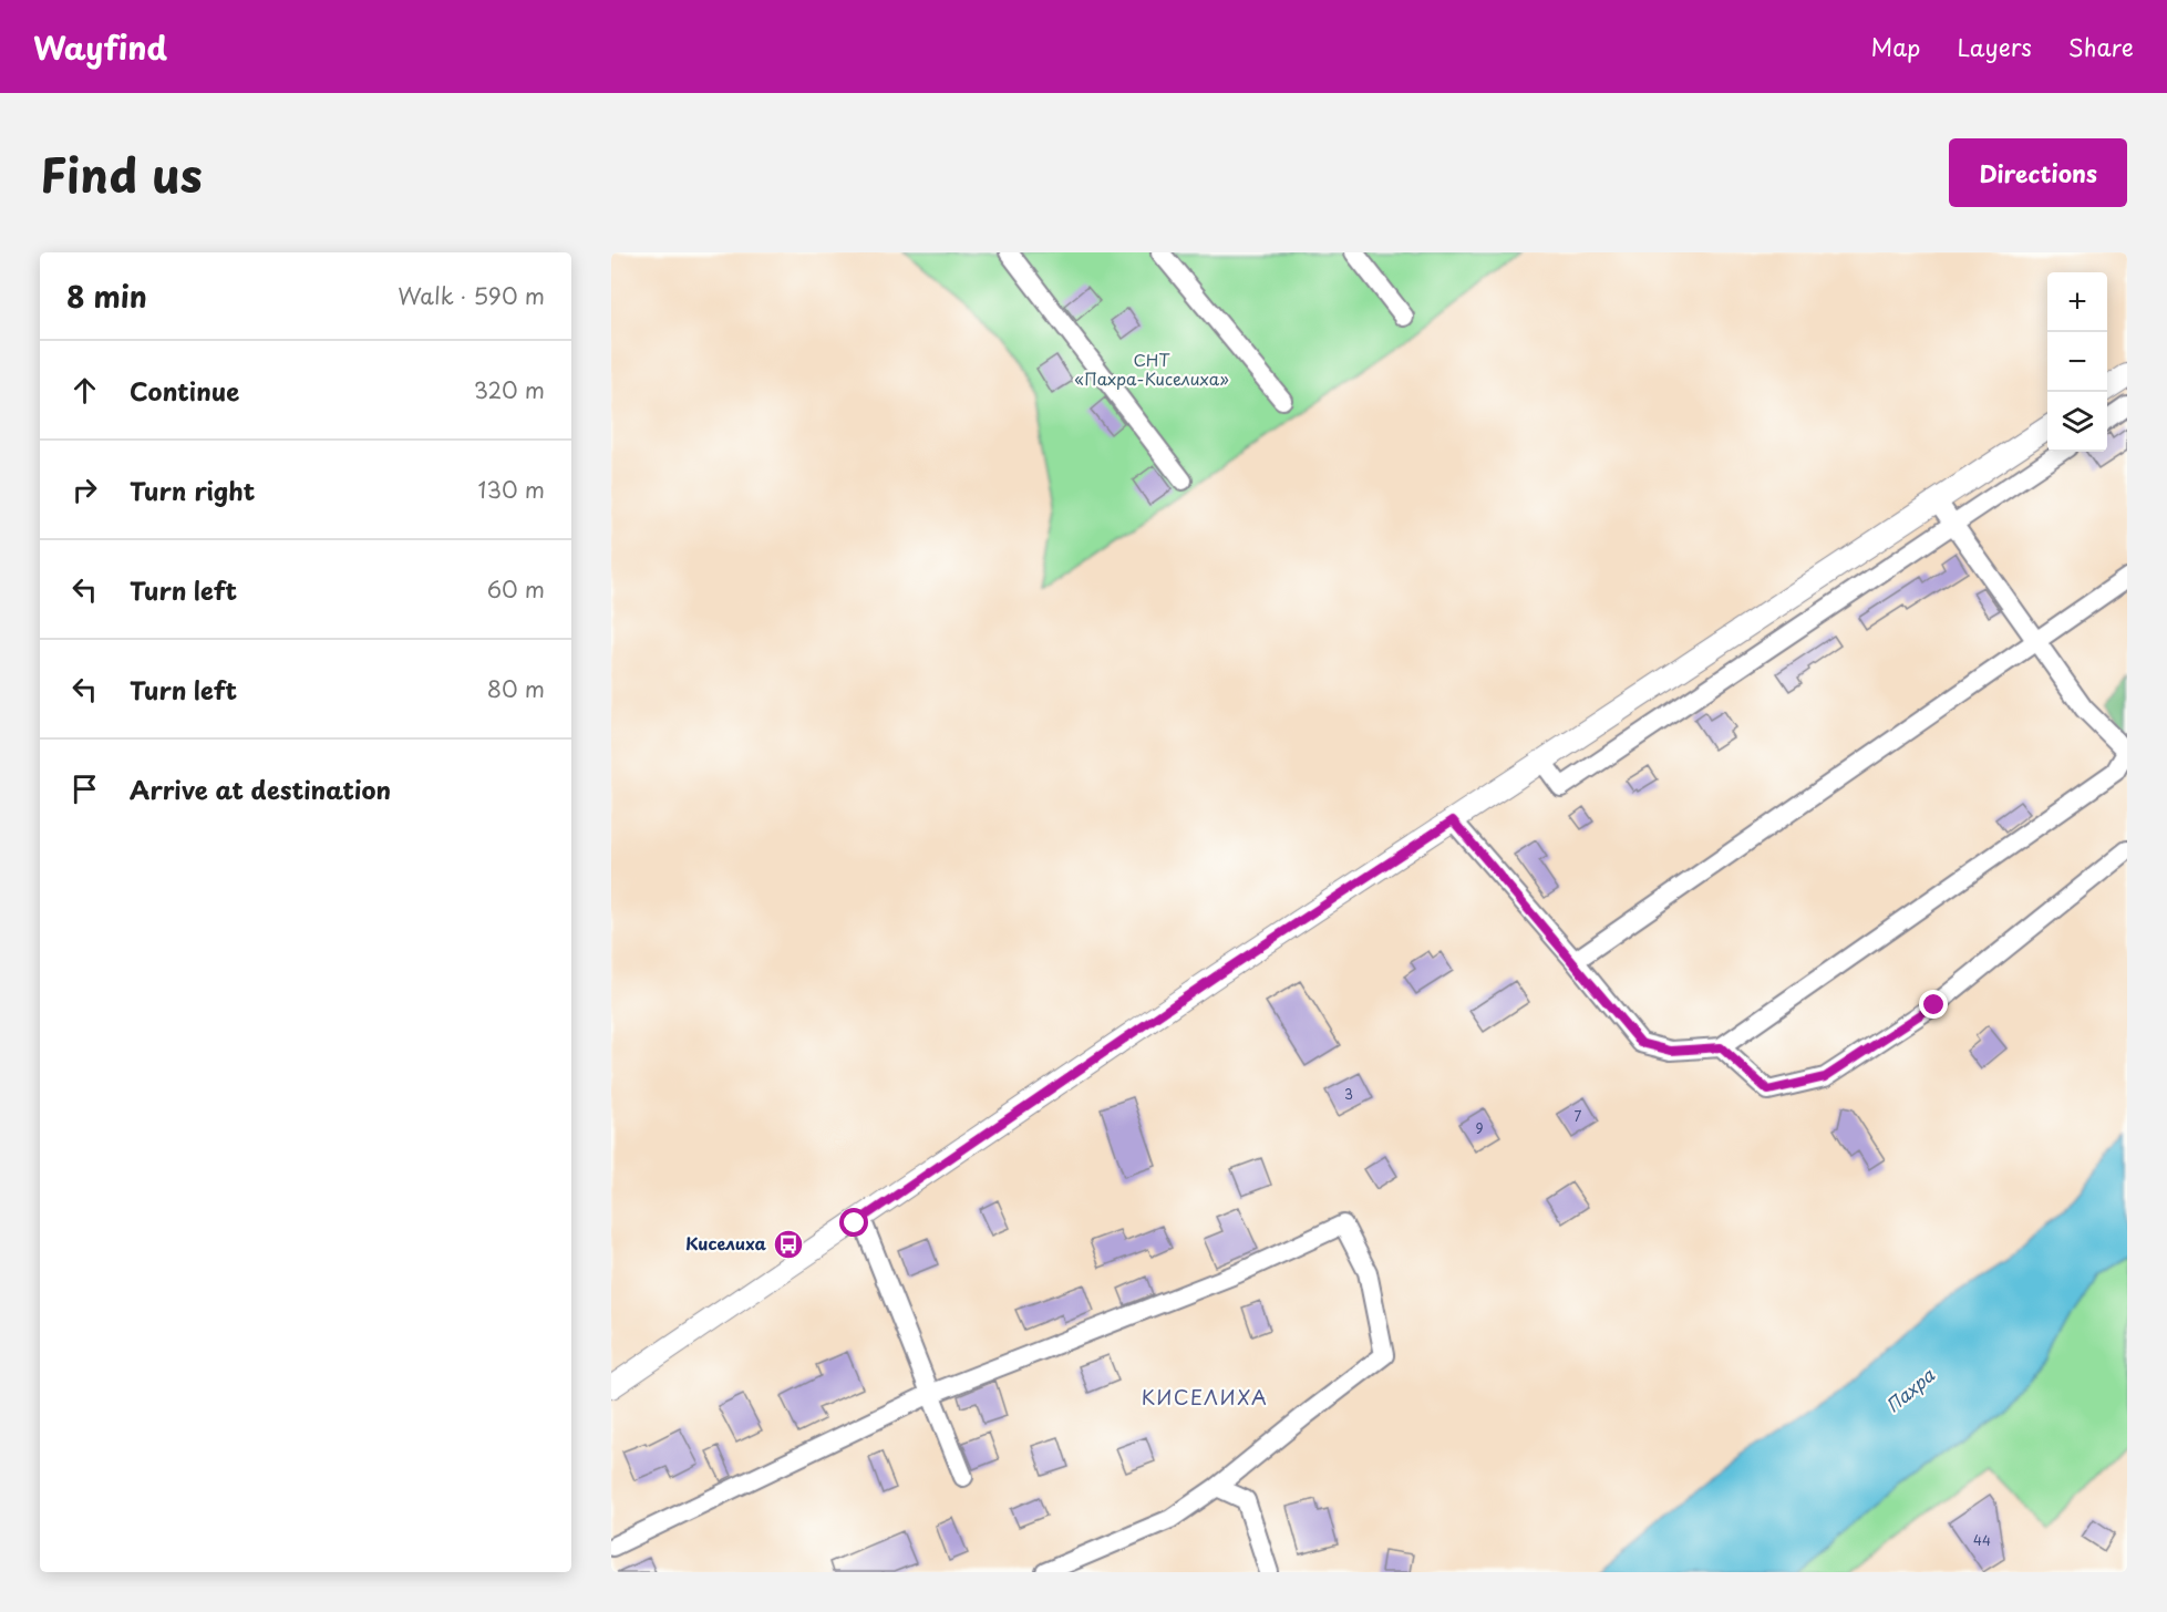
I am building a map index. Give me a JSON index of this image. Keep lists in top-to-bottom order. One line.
{"districts":["КИСЕЛИХА"],"water":["Пахра"],"parks":["СНТ «Пахра-Киселиха»"],"places":{"bus stop":["Киселиха"]},"house_numbers":["3","7","9","44"],"page":{"header":"Wayfind","nav":["Map","Layers","Share"],"title":"Find us","buttons":"Directions","heading":["8 min","Walk · 590 m"],"map_buttons":["+","−"],"list":[["Continue","320 m"],["Turn right","130 m"],["Turn left","60 m"],["Turn left","80 m"],"Arrive at destination"]}}
